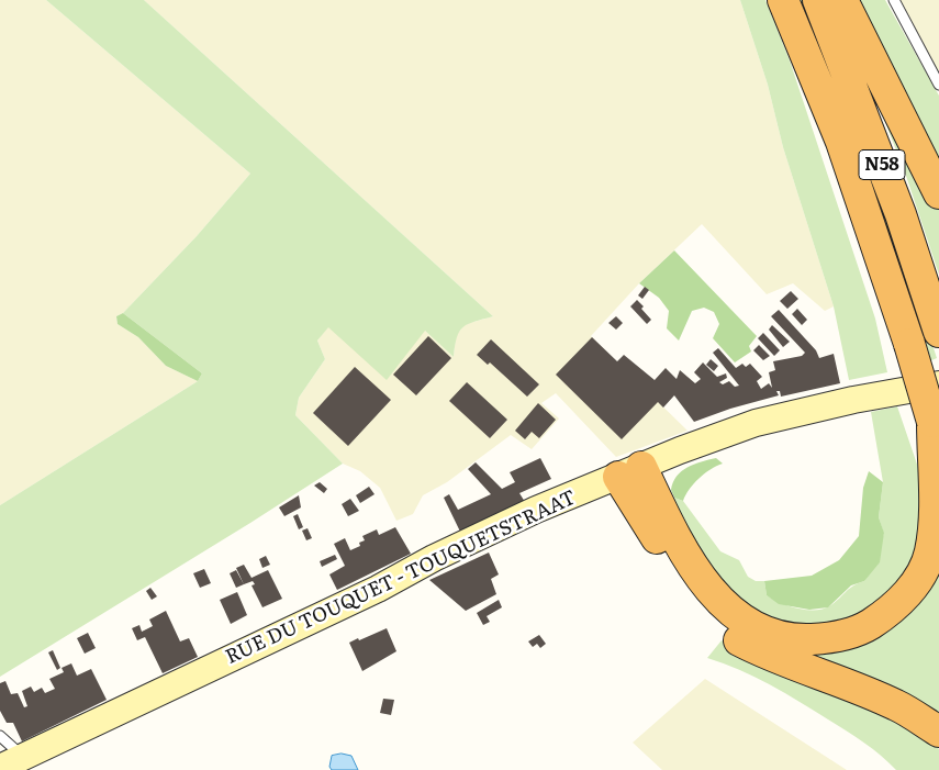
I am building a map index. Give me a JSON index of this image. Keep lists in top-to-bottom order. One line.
{"streets":{"highway":["N58"],"main road":["RUE DU TOUQUET - TOUQUETSTRAAT"]}}
